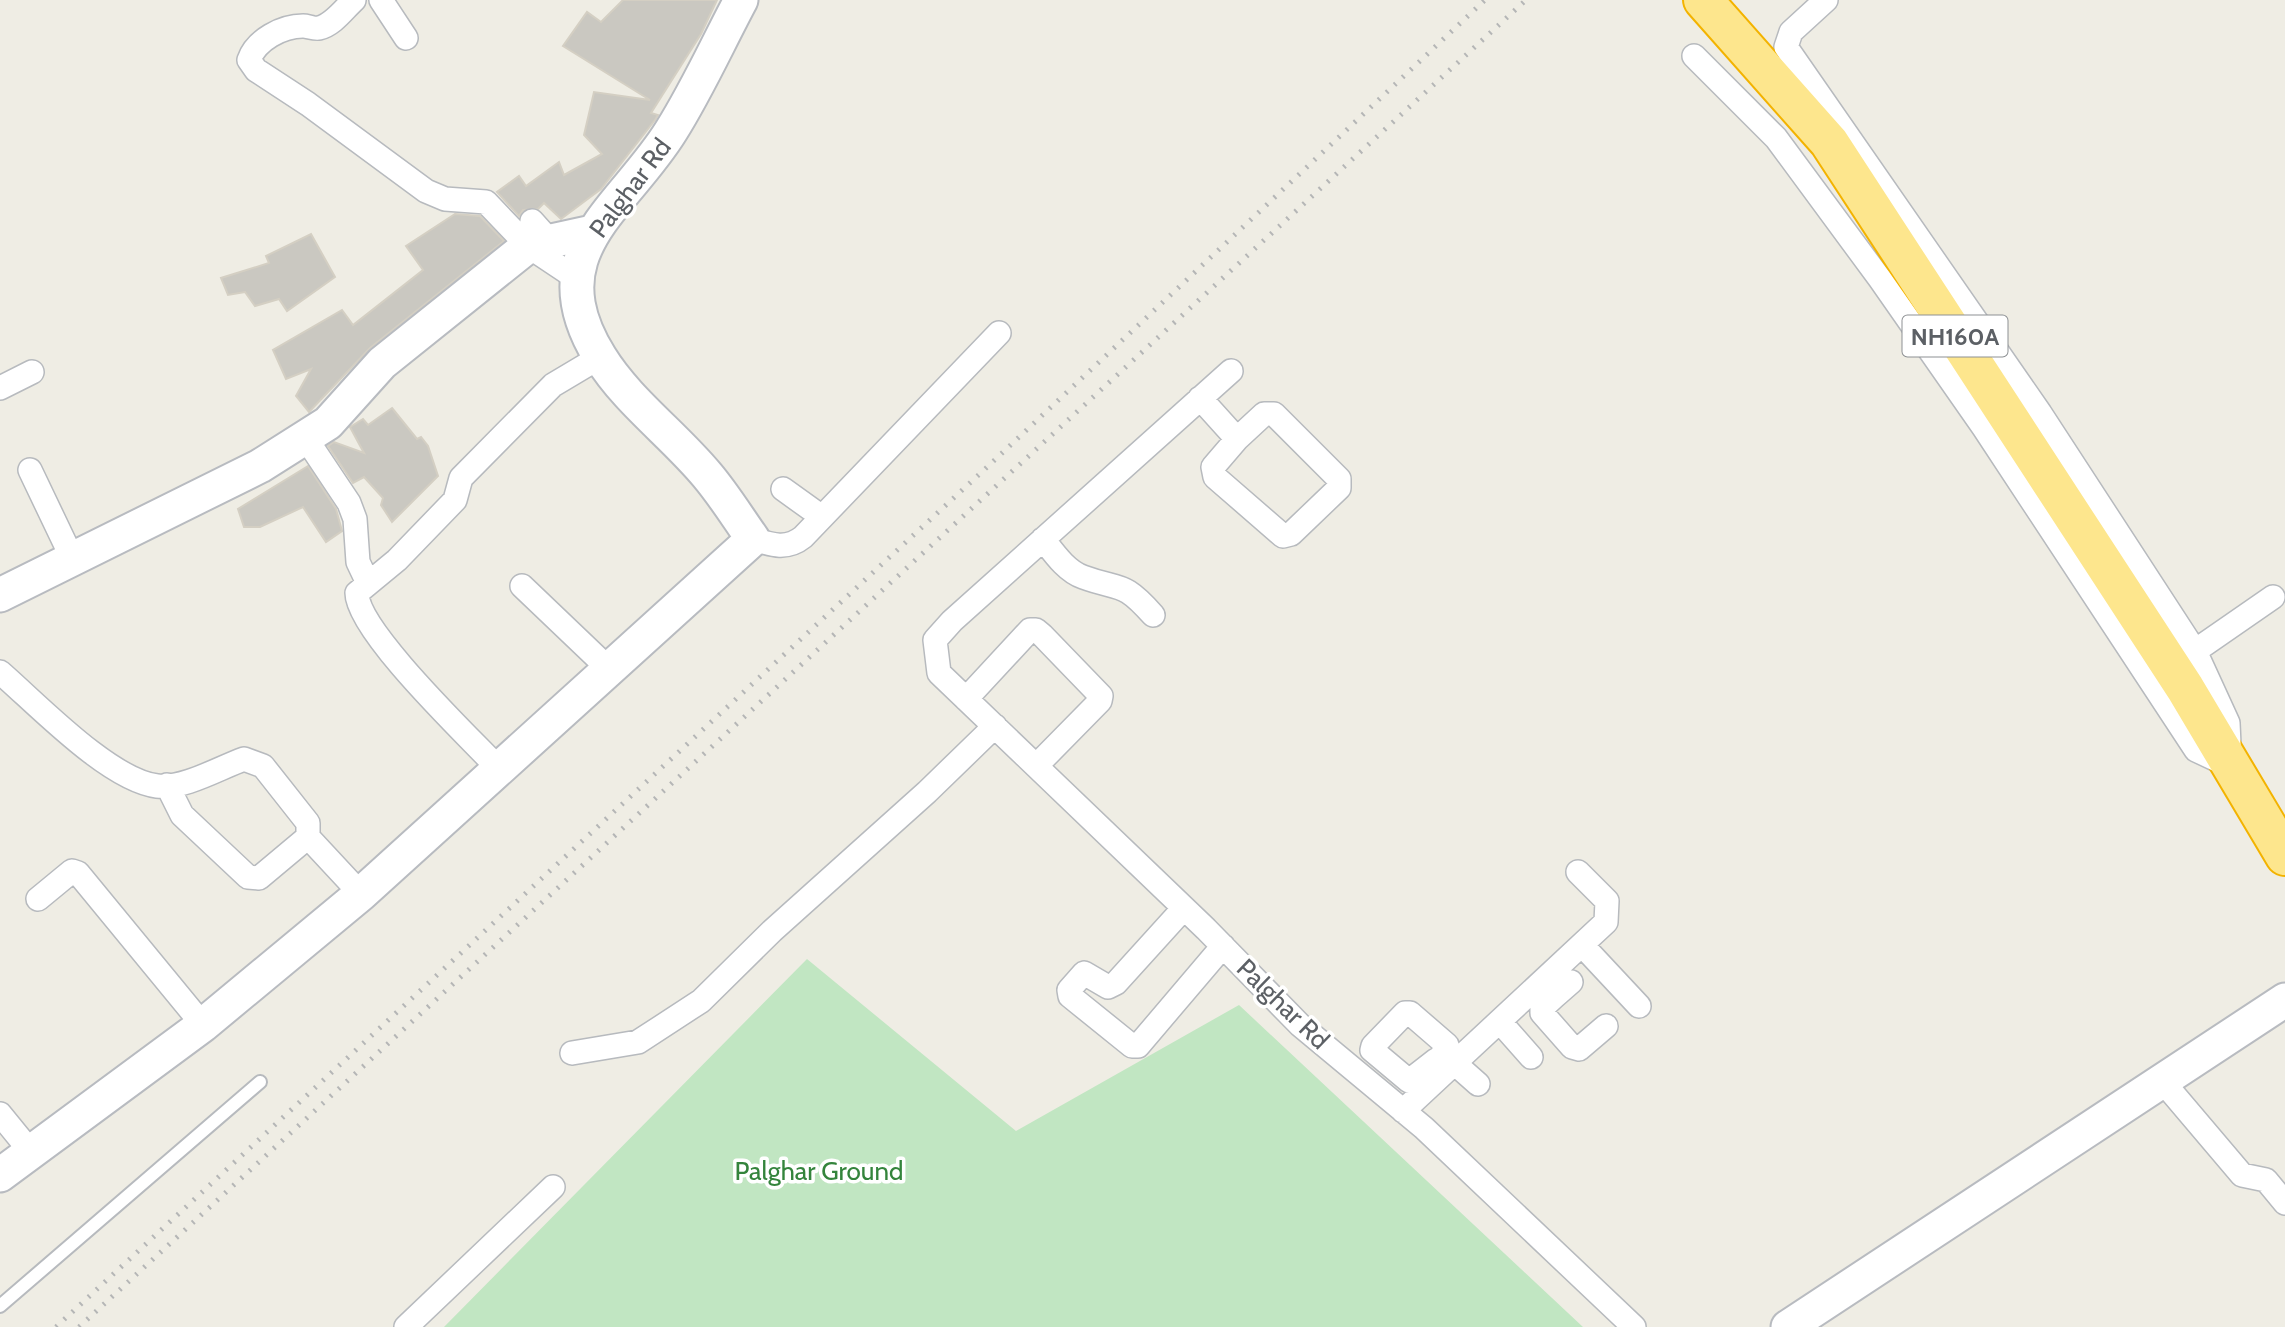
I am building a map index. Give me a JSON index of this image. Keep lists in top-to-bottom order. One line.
{"streets":{"highway":["NH160A"],"street":["Palghar Rd"]},"parks":["Palghar Ground"]}
